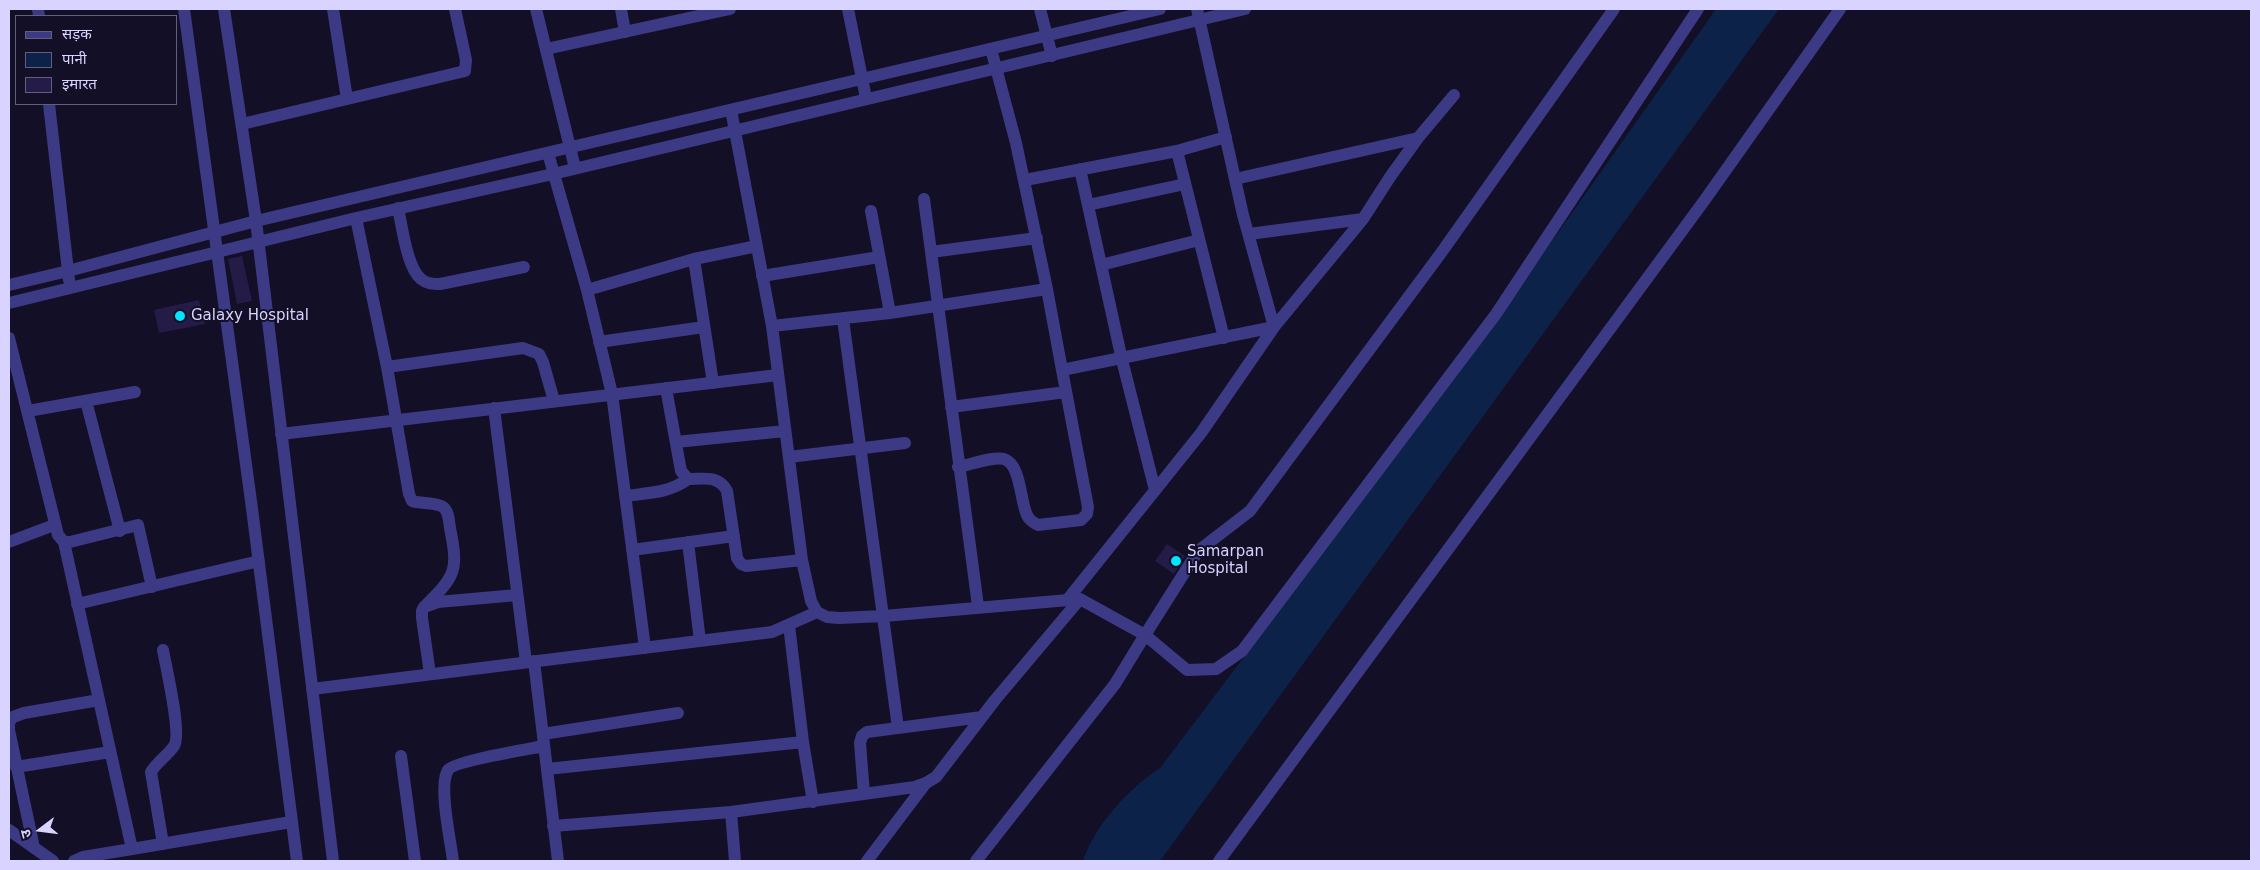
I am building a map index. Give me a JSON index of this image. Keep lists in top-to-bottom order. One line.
{"places":["Galaxy Hospital","Samarpan Hospital"],"legend":["सड़क","पानी","इमारत"],"north":"left"}
